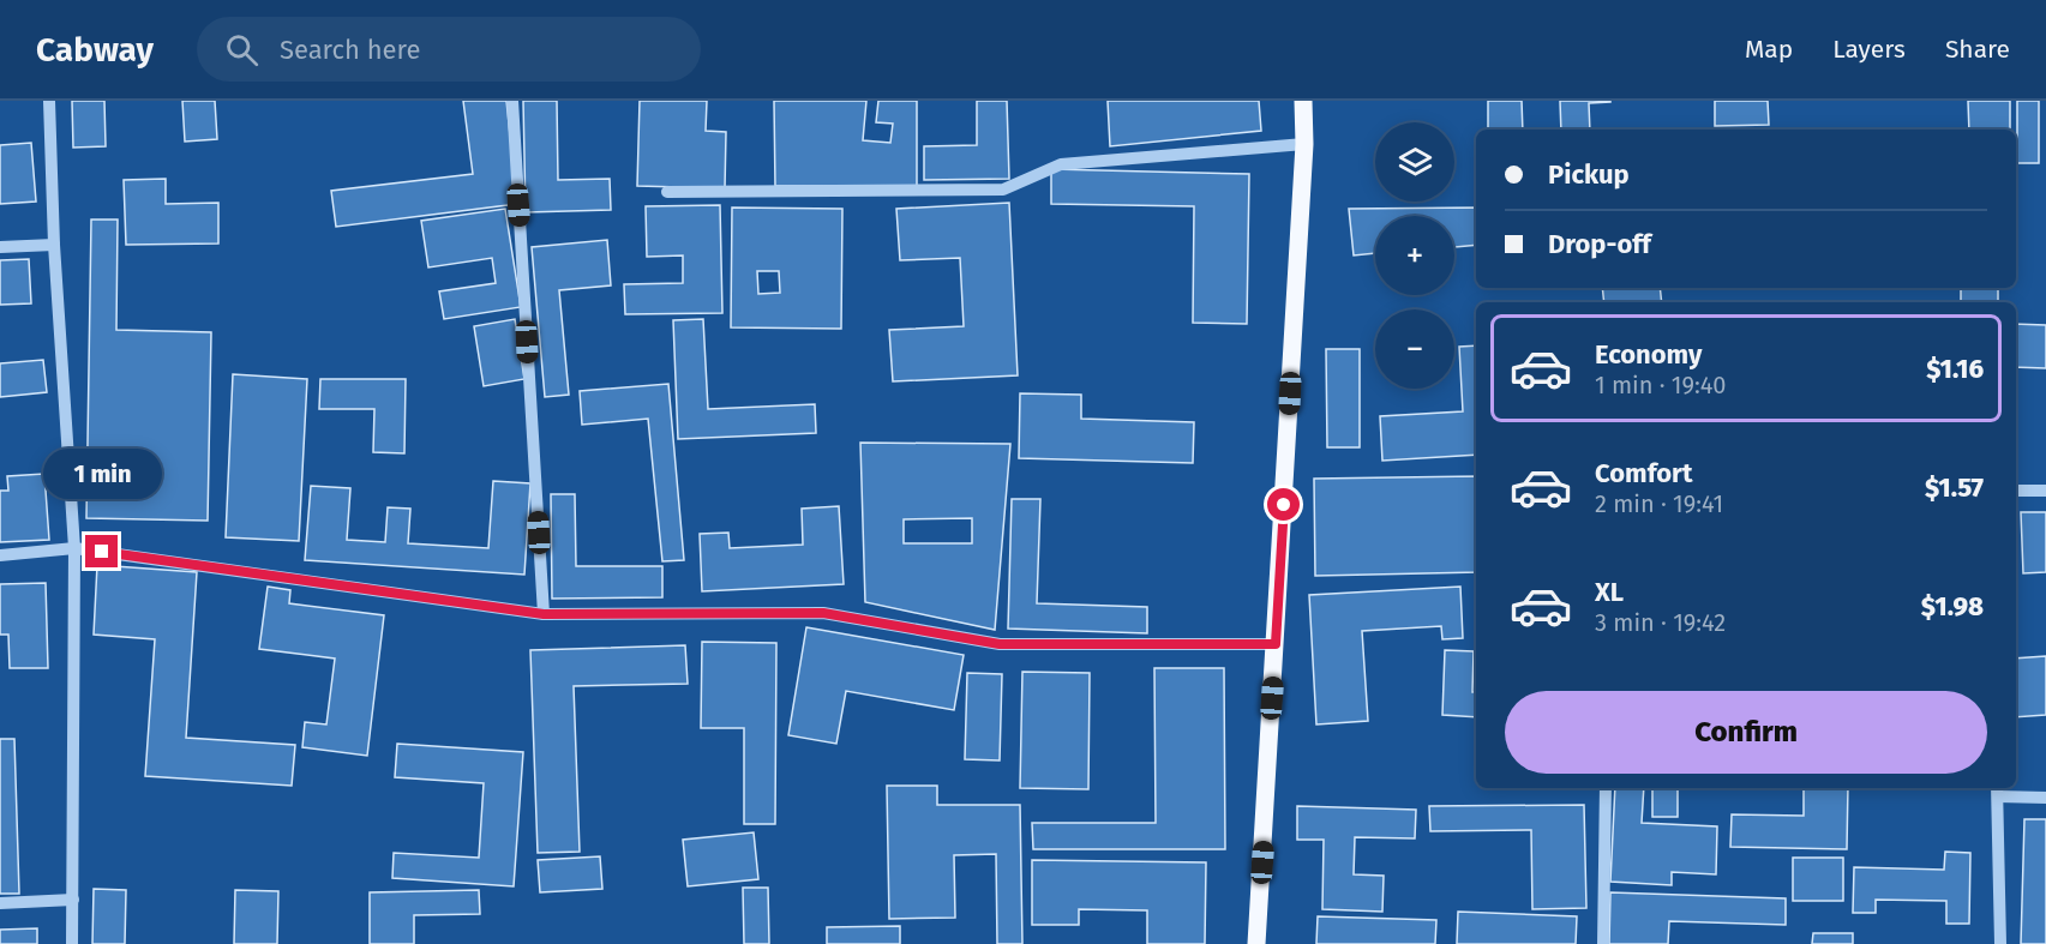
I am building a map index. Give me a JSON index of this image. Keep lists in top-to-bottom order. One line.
{"page":{"header":"Cabway","search":"Search here","nav":["Map","Layers","Share"],"map_buttons":["+","−"],"banner":["Pickup","Drop-off"],"list":[{"name":"Economy","note":"1 min · 19:40","value":"$1.16"},{"name":"Comfort","note":"2 min · 19:41","value":"$1.57"},{"name":"XL","note":"3 min · 19:42","value":"$1.98"}],"bubble":"1 min","buttons":"Confirm"}}
